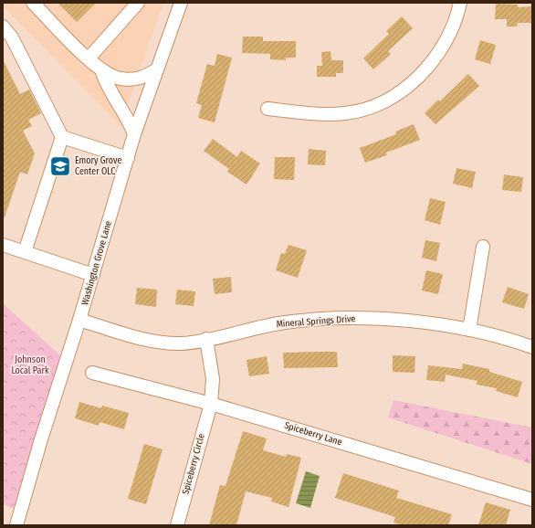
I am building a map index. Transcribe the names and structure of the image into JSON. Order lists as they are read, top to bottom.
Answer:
{
  "streets": {
    "street": [
      "Washington Grove Lane",
      "Mineral Springs Drive",
      "Spiceberry Lane",
      "Spiceberry Circle"
    ]
  },
  "crossings": [
    ["Washington Grove Lane", "Mineral Springs Drive"],
    ["Mineral Springs Drive", "Spiceberry Circle"],
    ["Spiceberry Lane", "Spiceberry Circle"]
  ],
  "parks": ["Johnson Local Park"],
  "places": {
    "school or university": ["Emory Grove Center OLC"]
  }
}
